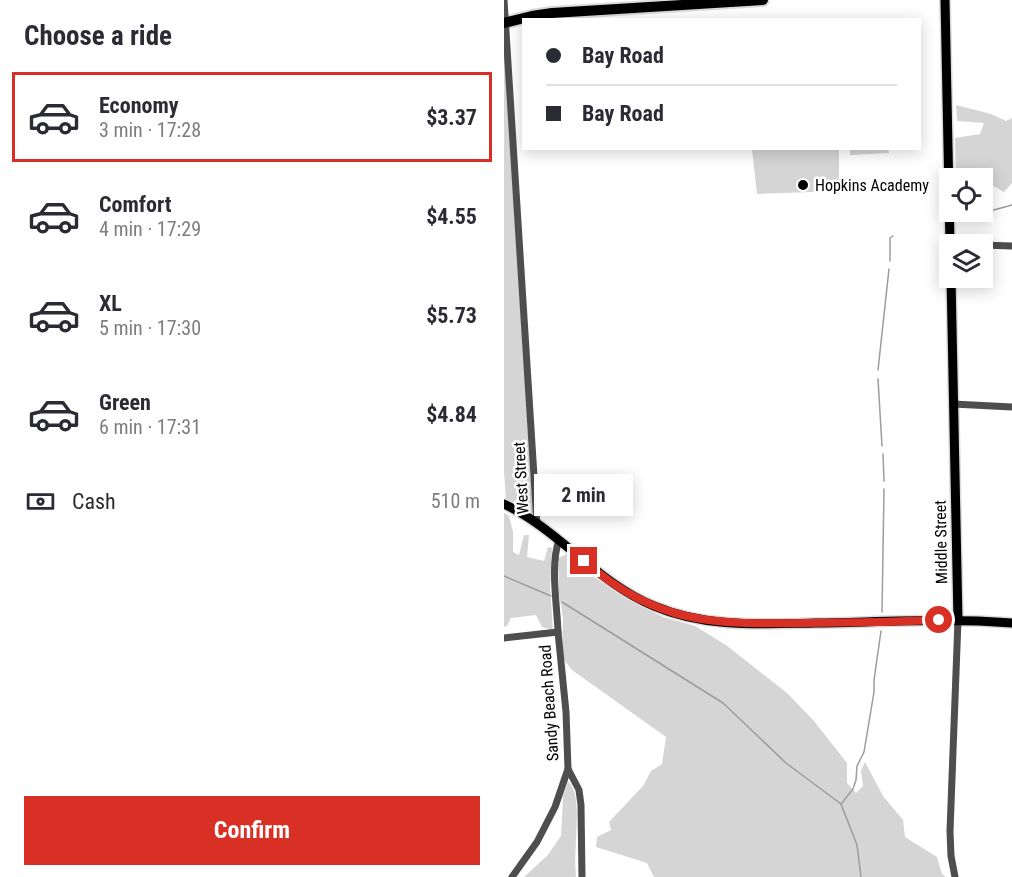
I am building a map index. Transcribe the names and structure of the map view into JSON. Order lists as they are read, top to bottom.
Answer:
{
  "streets": {
    "main road": ["Middle Street"],
    "street": ["West Street", "Sandy Beach Road"]
  },
  "places": ["Hopkins Academy"],
  "page": {
    "heading": "Choose a ride",
    "banner": ["Bay Road", "Bay Road"],
    "list": [
      {
        "name": "Economy",
        "note": "3 min · 17:28",
        "value": "$3.37"
      },
      {
        "name": "Comfort",
        "note": "4 min · 17:29",
        "value": "$4.55"
      },
      {
        "name": "XL",
        "note": "5 min · 17:30",
        "value": "$5.73"
      },
      {
        "name": "Green",
        "note": "6 min · 17:31",
        "value": "$4.84"
      }
    ],
    "pay": ["Cash", "510 m"],
    "bubble": "2 min",
    "buttons": "Confirm"
  }
}
